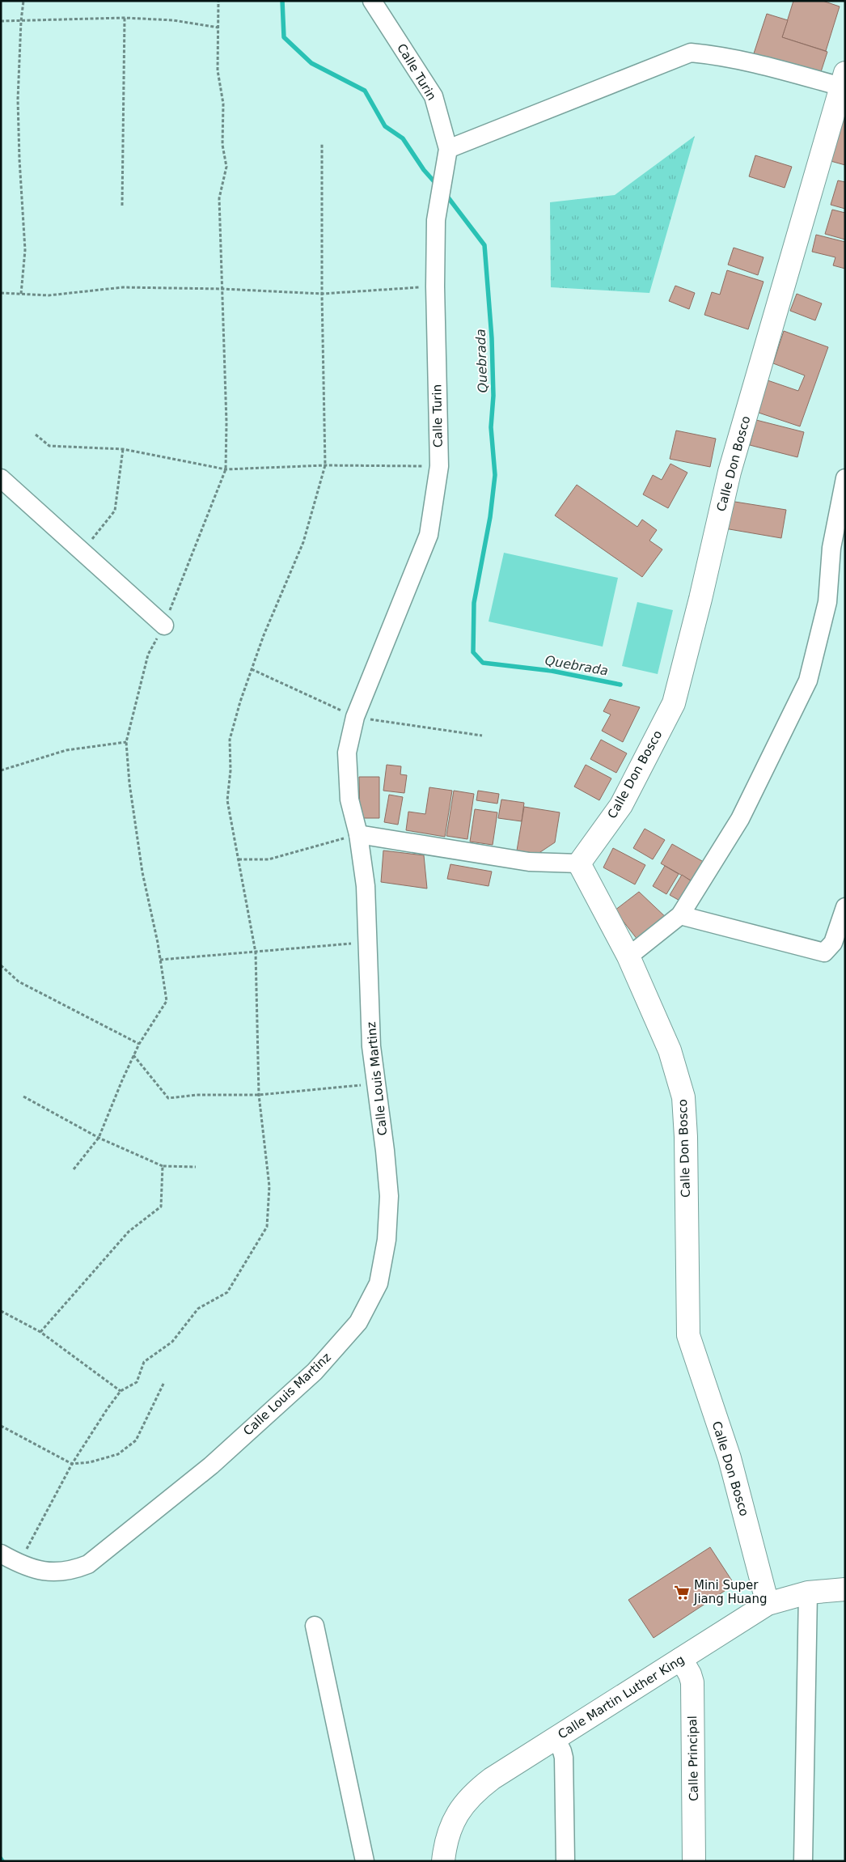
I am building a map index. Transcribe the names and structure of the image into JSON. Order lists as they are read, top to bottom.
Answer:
{
  "streets": {
    "street": [
      "Calle Turin",
      "Calle Don Bosco",
      "Calle Louis Martinz",
      "Calle Martin Luther King",
      "Calle Principal"
    ]
  },
  "crossings": [
    ["Calle Turin", "Calle Louis Martinz"],
    ["Calle Don Bosco", "Calle Martin Luther King"],
    ["Calle Martin Luther King", "Calle Principal"]
  ],
  "water": ["Quebrada"],
  "places": {
    "supermarket": ["Mini Super Jiang Huang"]
  }
}
